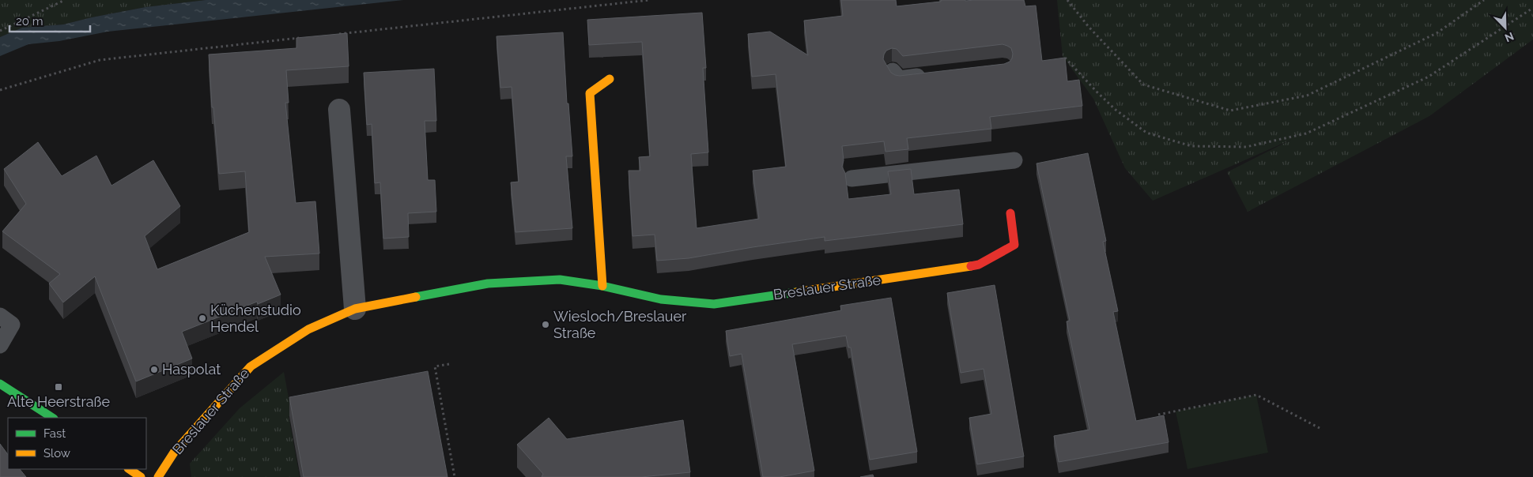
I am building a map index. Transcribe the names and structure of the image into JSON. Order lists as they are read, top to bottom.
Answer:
{
  "streets": {
    "street": ["Breslauer Straße"]
  },
  "places": {
    "other": ["Küchenstudio Hendel", "Wiesloch/Breslauer Straße", "Haspolat"],
    "transit": ["Alte Heerstraße"]
  },
  "legend": ["Fast", "Slow"],
  "scale_bar": "20 m",
  "north": "bottom right"
}
